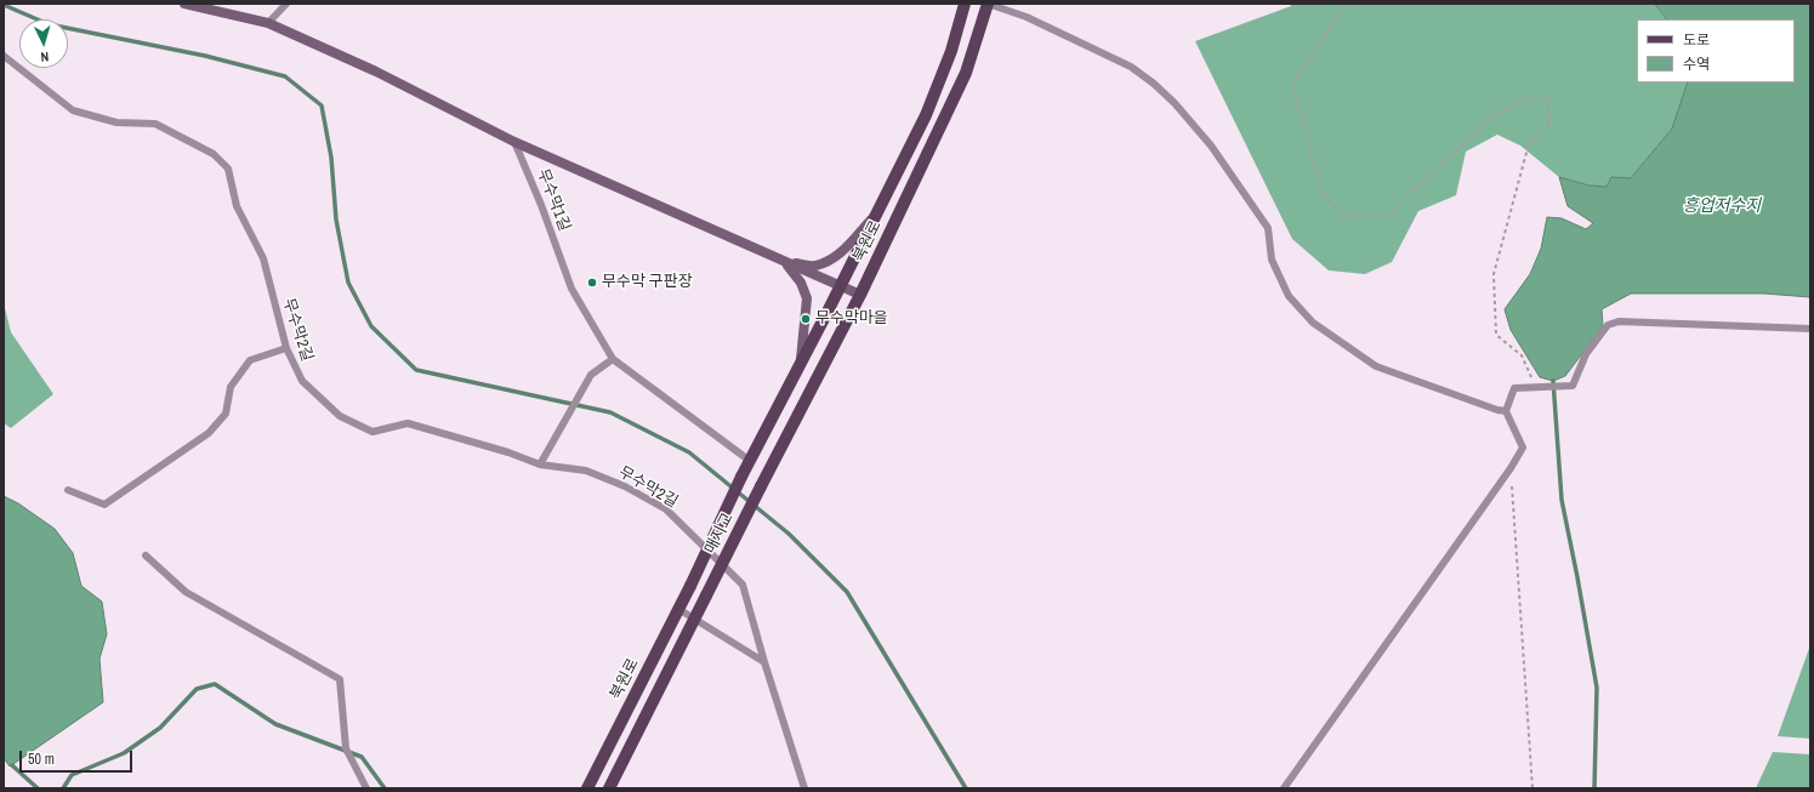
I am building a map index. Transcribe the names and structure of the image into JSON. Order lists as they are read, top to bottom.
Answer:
{
  "streets": {
    "main road": ["북원로", "매지교"],
    "lane": ["무수막1길", "무수막2길"]
  },
  "crossings": [
    ["무수막1길", "북원로"],
    ["북원로", "매지교"]
  ],
  "water": ["흥업저수지"],
  "places": ["무수막 구판장", "무수막마을"],
  "legend": ["도로", "수역"],
  "scale_bar": "50 m",
  "north": "bottom"
}
